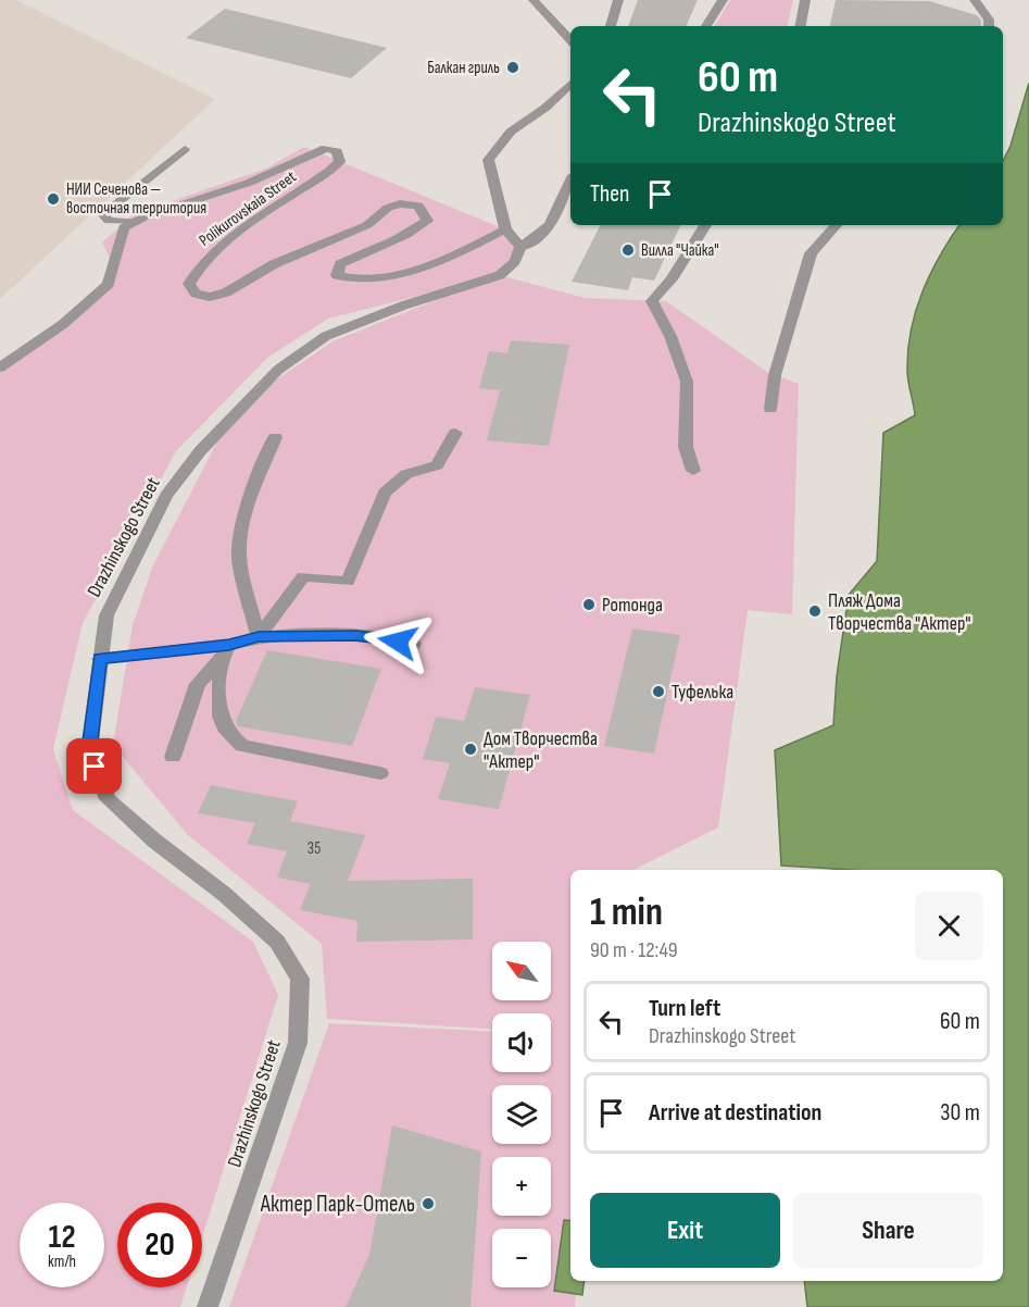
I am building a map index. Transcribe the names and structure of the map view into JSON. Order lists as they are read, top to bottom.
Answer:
{
  "streets": {
    "street": ["Polikurovskaia Street", "Drazhinskogo Street"]
  },
  "places": [
    "Балкан гриль",
    "НИИ Сеченова — восточная территория",
    "Вилла \"Чайка\"",
    "Ротонда",
    "Пляж Дома Творчества \"Актер\"",
    "Туфелька",
    "Дом Творчества \"Актер\"",
    "Актер Парк-Отель"
  ],
  "house_numbers": ["35"],
  "north": "top left",
  "page": {
    "turn": ["60 m", "Drazhinskogo Street"],
    "then": "Then",
    "heading": ["1 min", "90 m · 12:49"],
    "map_buttons": ["+", "−"],
    "list": [
      {
        "name": "Turn left",
        "note": "Drazhinskogo Street",
        "value": "60 m"
      },
      {
        "name": "Arrive at destination",
        "value": "30 m"
      }
    ],
    "buttons": ["Exit", "Share"],
    "speed": "12 km/h",
    "limit": "20"
  }
}
